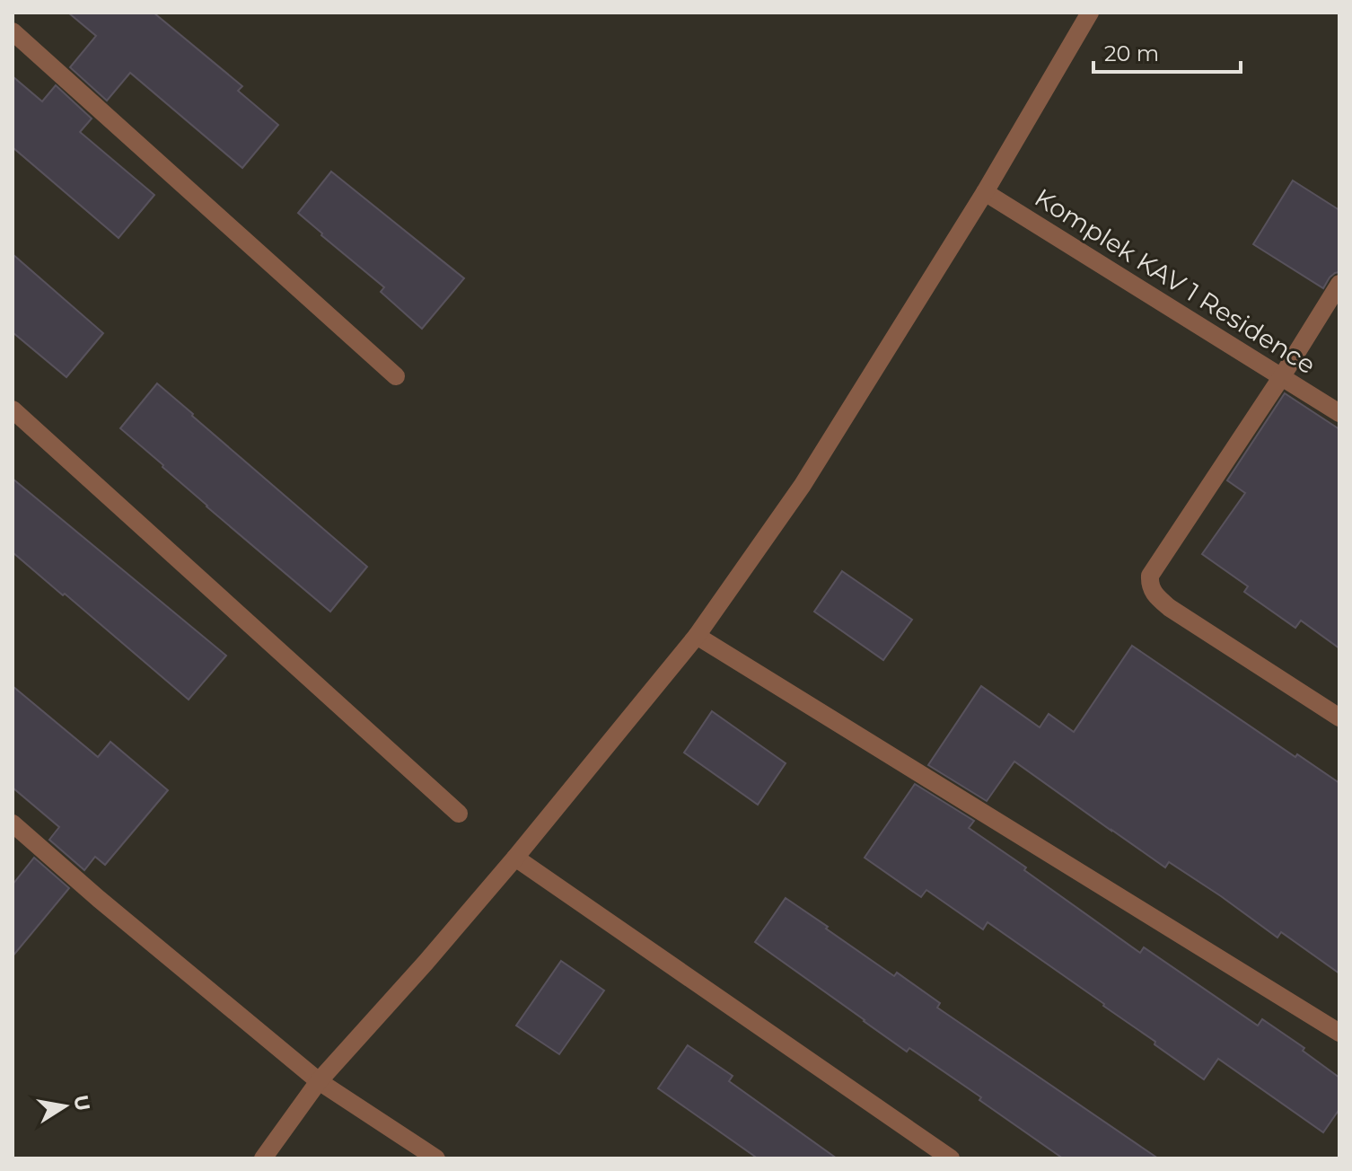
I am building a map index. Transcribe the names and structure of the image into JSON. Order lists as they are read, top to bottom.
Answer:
{
  "streets": {
    "street": ["Komplek KAV 1 Residence"]
  },
  "scale_bar": "20 m",
  "north": "right"
}
